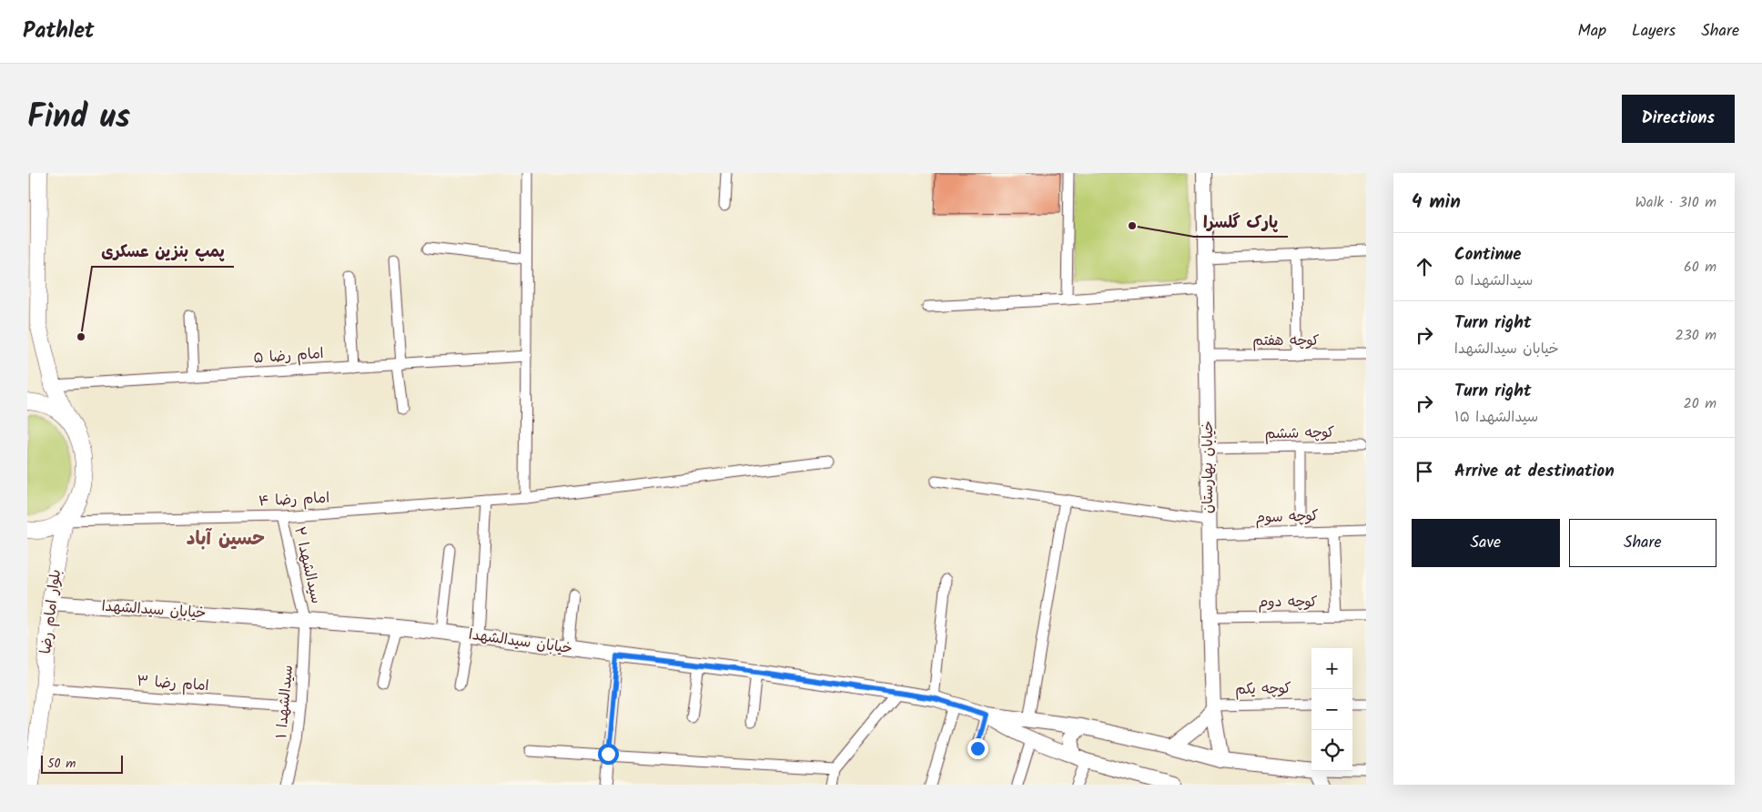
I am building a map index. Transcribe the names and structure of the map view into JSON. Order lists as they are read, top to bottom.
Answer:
{
  "streets": {
    "main road": ["بلوار امام رضا"],
    "street": [
      "کوچه هفتم",
      "امام رضا ۵",
      "کوچه ششم",
      "خیابان بهارستان",
      "امام رضا ۴",
      "کوچه سوم",
      "سیدالشهدا ۲",
      "کوچه دوم",
      "خیابان سیدالشهدا",
      "امام رضا ۳",
      "کوچه یکم",
      "سیدالشهدا ۱"
    ]
  },
  "crossings": [
    ["کوچه هفتم", "خیابان بهارستان"],
    ["کوچه ششم", "خیابان بهارستان"],
    ["خیابان بهارستان", "کوچه سوم"],
    ["خیابان بهارستان", "کوچه دوم"],
    ["خیابان بهارستان", "کوچه یکم"],
    ["امام رضا ۴", "سیدالشهدا ۲"],
    ["امام رضا ۴", "بلوار امام رضا"],
    ["سیدالشهدا ۲", "خیابان سیدالشهدا"],
    ["سیدالشهدا ۲", "سیدالشهدا ۱"],
    ["خیابان سیدالشهدا", "بلوار امام رضا"],
    ["خیابان سیدالشهدا", "سیدالشهدا ۱"],
    ["بلوار امام رضا", "امام رضا ۳"],
    ["امام رضا ۳", "سیدالشهدا ۱"]
  ],
  "districts": ["حسین آباد"],
  "places": ["پارک گلسرا", "پمپ بنزین عسکری"],
  "scale_bar": "50 m",
  "page": {
    "header": "Pathlet",
    "nav": ["Map", "Layers", "Share"],
    "title": "Find us",
    "buttons": [
      "Directions",
      ["Save", "Share"]
    ],
    "heading": ["4 min", "Walk · 310 m"],
    "list": [
      ["Continue", "سیدالشهدا ۵", "60 m"],
      ["Turn right", "خیابان سیدالشهدا", "230 m"],
      ["Turn right", "سیدالشهدا ۱۵", "20 m"],
      "Arrive at destination"
    ],
    "map_buttons": ["+", "−"],
    "scale": "50 m"
  }
}
